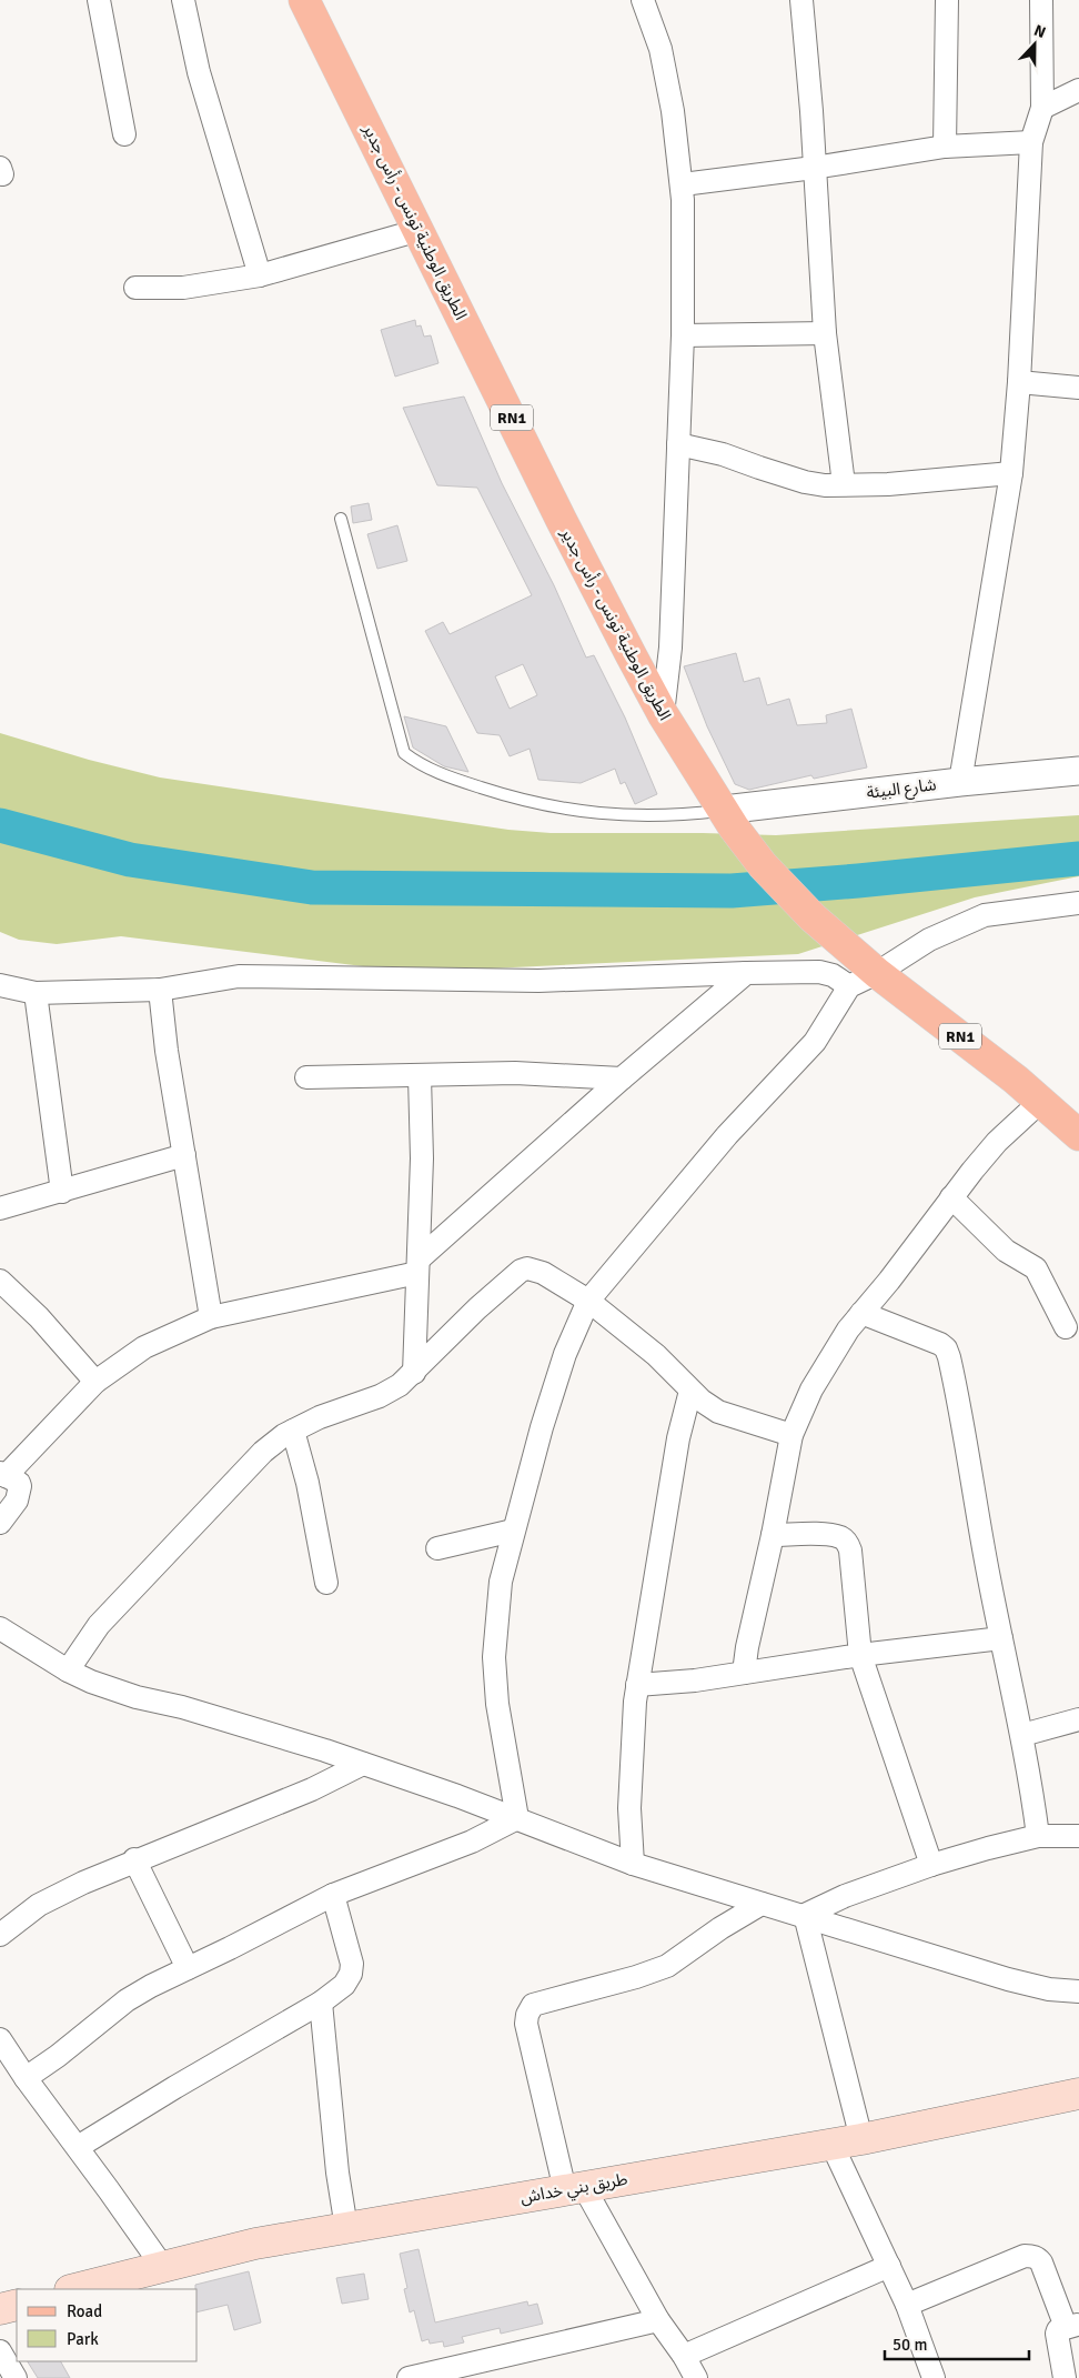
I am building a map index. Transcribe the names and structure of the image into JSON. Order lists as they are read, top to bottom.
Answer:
{
  "streets": {
    "main road": ["الطريق الوطنية تونس - رأس جدير", "RN1", "طريق بني خداش"],
    "street": ["شارع البيئة"]
  },
  "crossings": [
    ["الطريق الوطنية تونس - رأس جدير", "شارع البيئة"]
  ],
  "legend": ["Road", "Park"],
  "scale_bar": "50 m",
  "north": "top"
}
